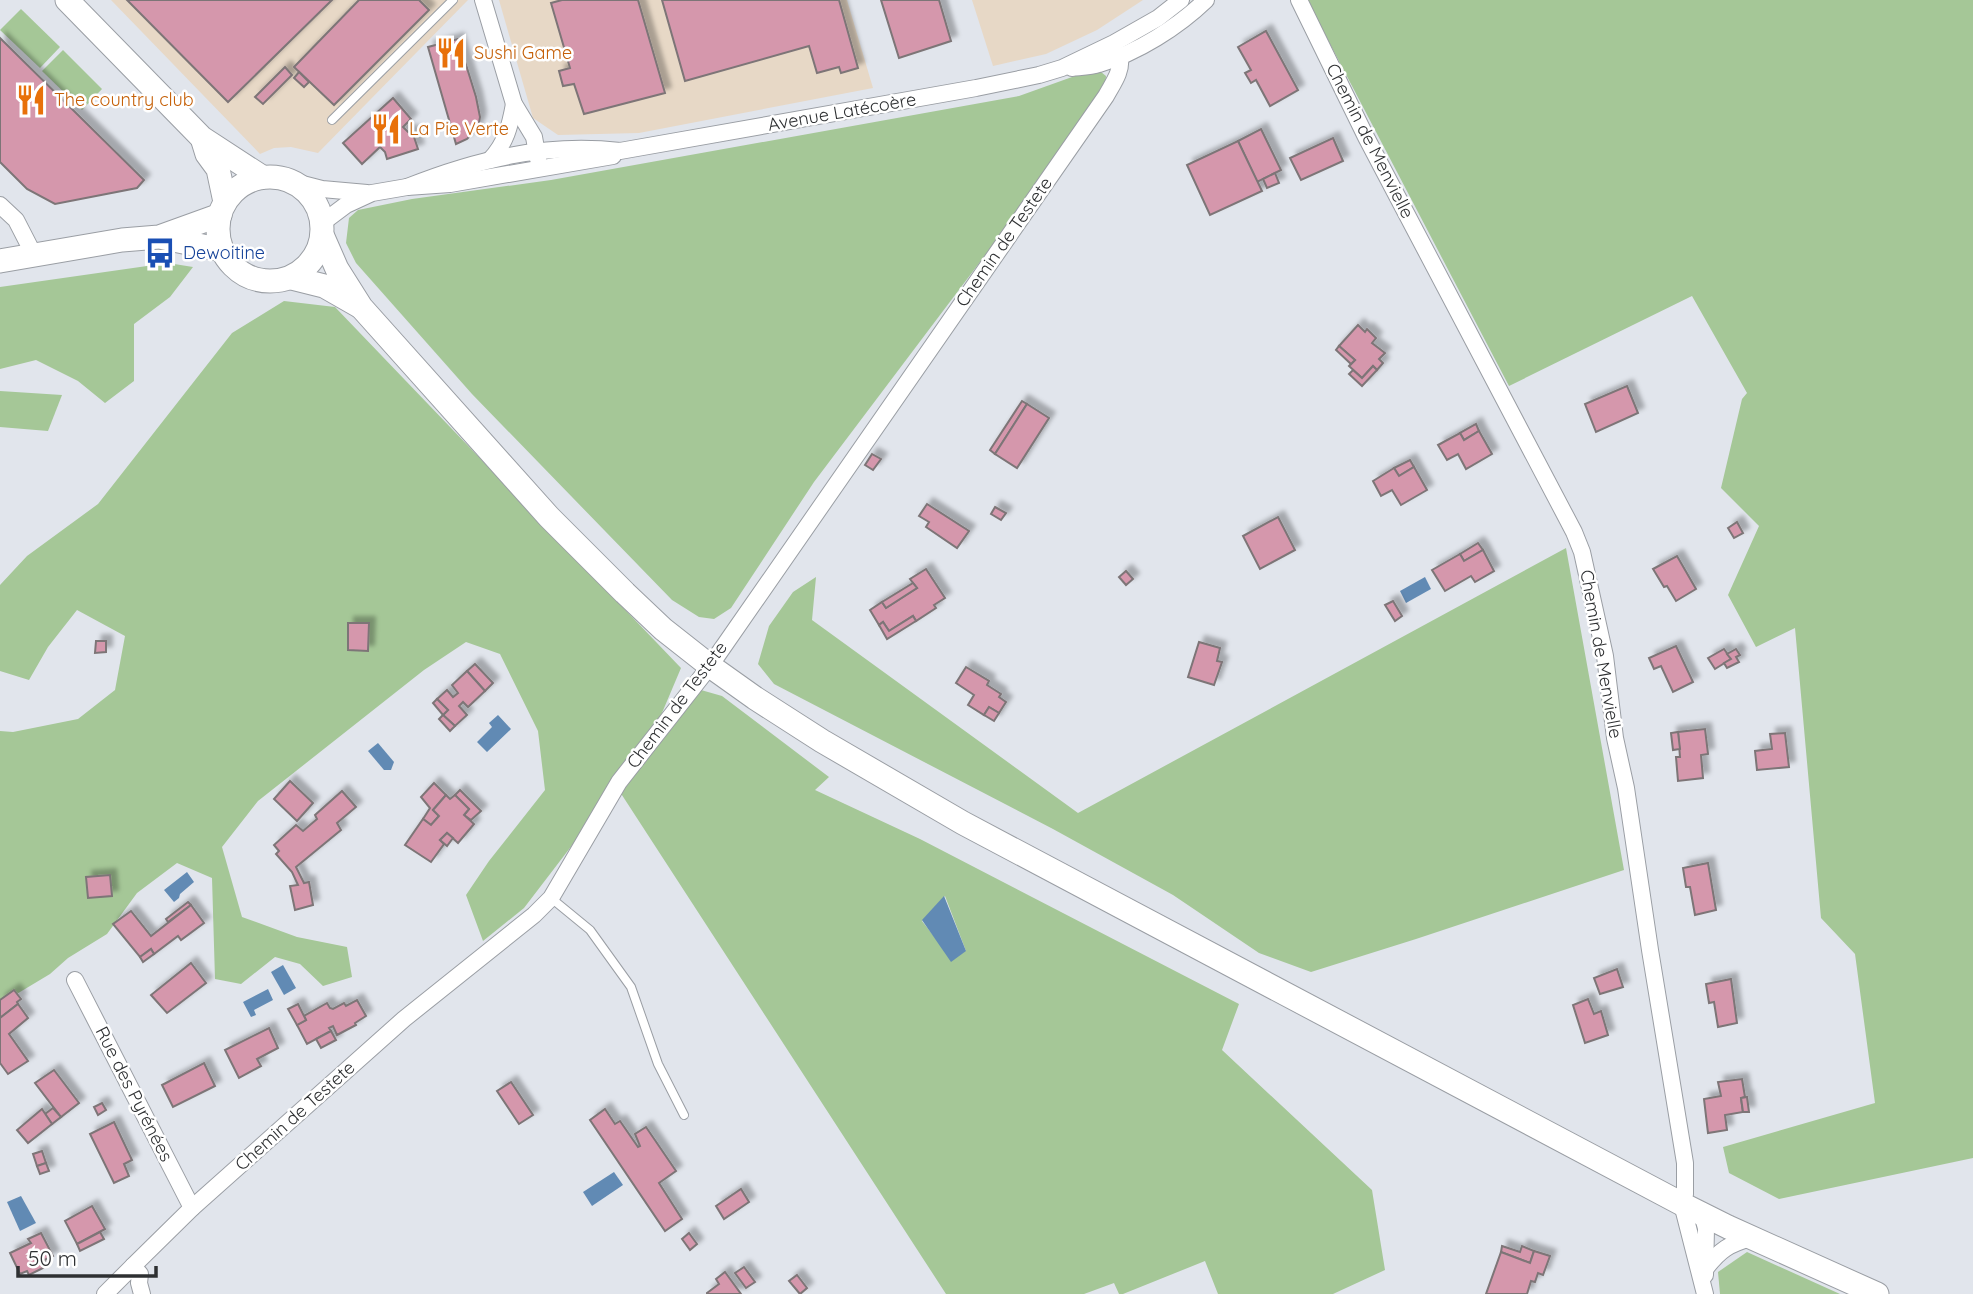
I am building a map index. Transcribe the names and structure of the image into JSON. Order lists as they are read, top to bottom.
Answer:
{
  "streets": {
    "street": [
      "Avenue Latécoère",
      "Chemin de Menvielle",
      "Chemin de Testete",
      "Rue des Pyrénées"
    ]
  },
  "crossings": [
    ["Avenue Latécoère", "Chemin de Testete"],
    ["Chemin de Testete", "Rue des Pyrénées"]
  ],
  "places": {
    "restaurant": ["Sushi Game", "The country club", "La Pie Verte"],
    "bus stop": ["Dewoitine"]
  },
  "scale_bar": "50 m"
}
